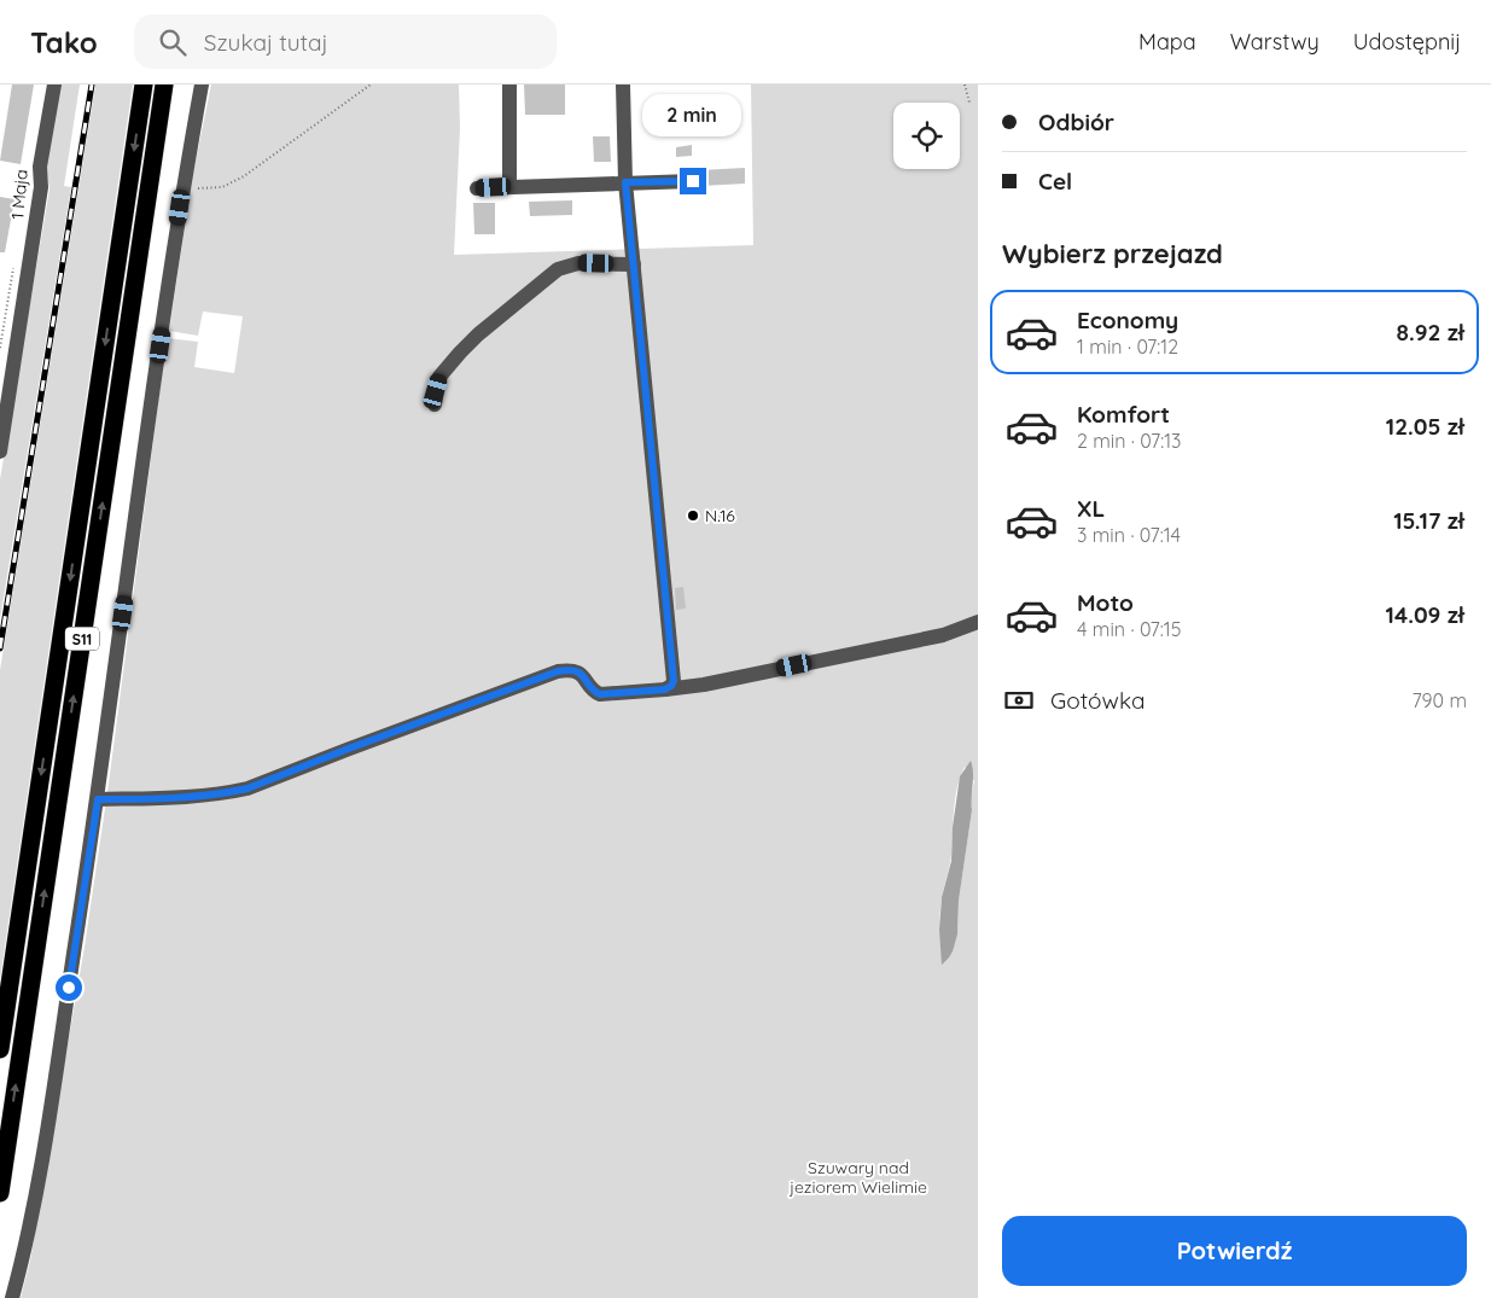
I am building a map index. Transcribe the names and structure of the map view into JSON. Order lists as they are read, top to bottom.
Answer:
{
  "streets": {
    "highway": ["S11"],
    "street": ["1 Maja"]
  },
  "parks": ["Szuwary nad jeziorem Wielimie"],
  "places": ["N.16"],
  "page": {
    "header": "Tako",
    "search": "Szukaj tutaj",
    "nav": ["Mapa", "Warstwy", "Udostępnij"],
    "banner": ["Odbiór", "Cel"],
    "bubble": "2 min",
    "heading": "Wybierz przejazd",
    "list": [
      {
        "name": "Economy",
        "note": "1 min · 07:12",
        "value": "8.92 zł"
      },
      {
        "name": "Komfort",
        "note": "2 min · 07:13",
        "value": "12.05 zł"
      },
      {
        "name": "XL",
        "note": "3 min · 07:14",
        "value": "15.17 zł"
      },
      {
        "name": "Moto",
        "note": "4 min · 07:15",
        "value": "14.09 zł"
      }
    ],
    "pay": ["Gotówka", "790 m"],
    "buttons": "Potwierdź"
  }
}
